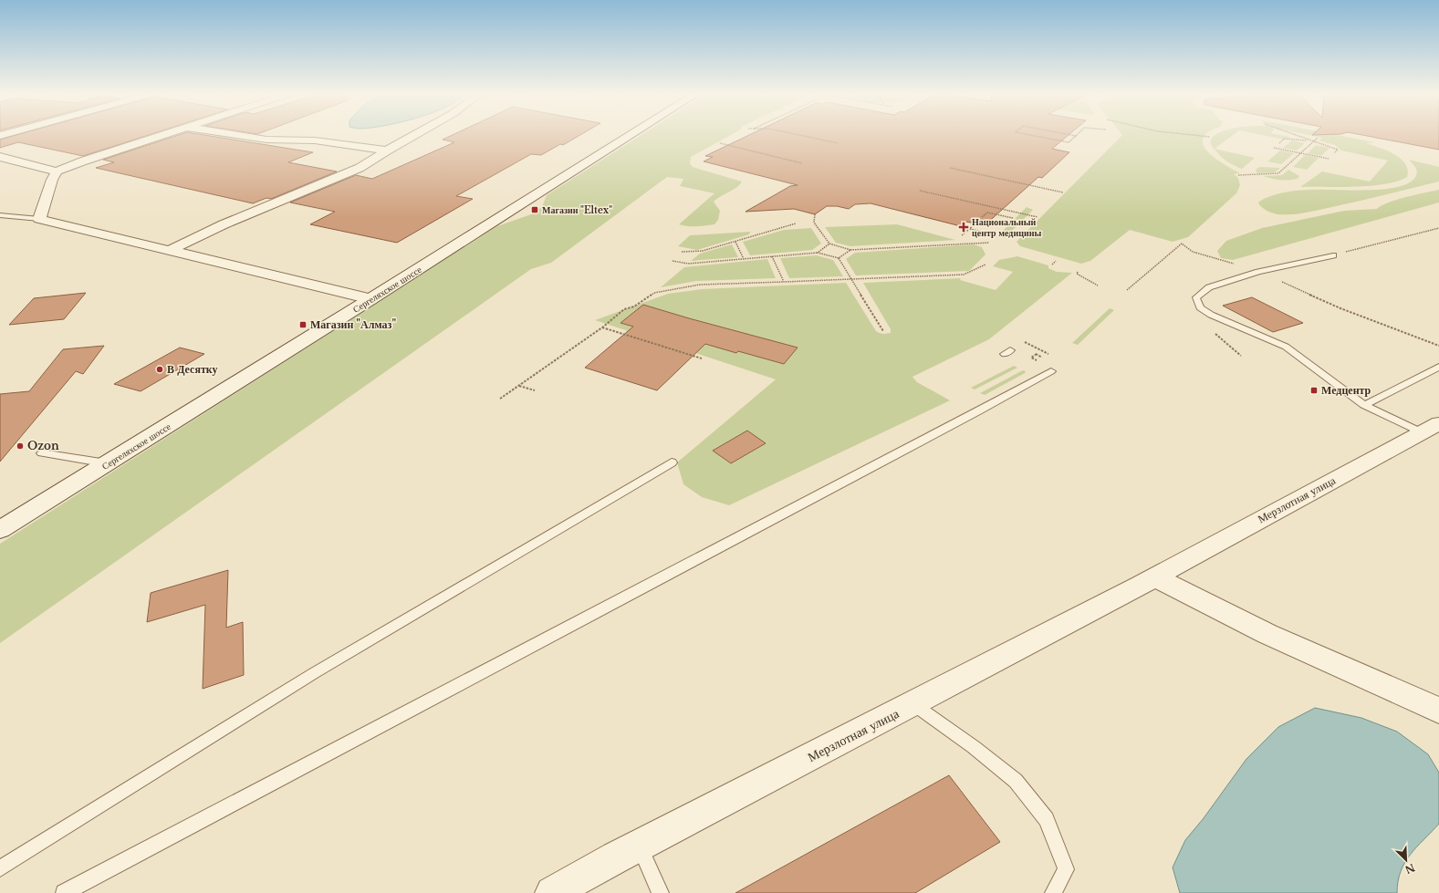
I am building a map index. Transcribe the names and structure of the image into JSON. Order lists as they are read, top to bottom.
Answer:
{
  "streets": {
    "street": ["Сергеляхское шоссе", "Мерзлотная улица"]
  },
  "places": {
    "transit": ["Магазин \"Eltex\"", "Магазин \"Алмаз\"", "Медцентр"],
    "health": ["Национальный центр медицины"],
    "other": ["В Десятку", "Ozon"]
  },
  "north": "bottom right"
}
